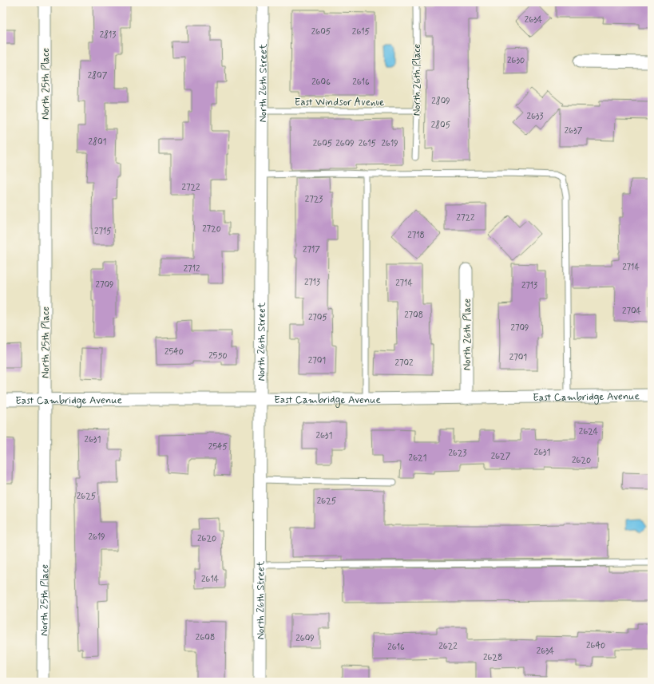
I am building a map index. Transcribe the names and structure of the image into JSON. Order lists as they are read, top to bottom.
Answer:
{
  "streets": {
    "street": [
      "North 26th Place",
      "North 25th Place",
      "North 26th Street",
      "East Cambridge Avenue"
    ],
    "lane": ["East Windsor Avenue"]
  },
  "crossings": [
    ["North 26th Place", "East Windsor Avenue"],
    ["North 26th Place", "East Cambridge Avenue"],
    ["North 25th Place", "East Cambridge Avenue"],
    ["North 26th Street", "East Windsor Avenue"],
    ["North 26th Street", "East Cambridge Avenue"]
  ],
  "house_numbers": [
    "2634",
    "2605",
    "2615",
    "2813",
    "2630",
    "2807",
    "2606",
    "2616",
    "2809",
    "2633",
    "2805",
    "2637",
    "2801",
    "2605",
    "2609",
    "2615",
    "2619",
    "2722",
    "2723",
    "2722",
    "2720",
    "2715",
    "2718",
    "2717",
    "2714",
    "2712",
    "2713",
    "2714",
    "2709",
    "2713",
    "2704",
    "2708",
    "2705",
    "2709",
    "2540",
    "2550",
    "2701",
    "2701",
    "2702",
    "2624",
    "2631",
    "2631",
    "2545",
    "2631",
    "2623",
    "2627",
    "2621",
    "2620",
    "2625",
    "2625",
    "2619",
    "2620",
    "2614",
    "2608",
    "2609",
    "2640",
    "2622",
    "2616",
    "2634",
    "2628"
  ]
}
